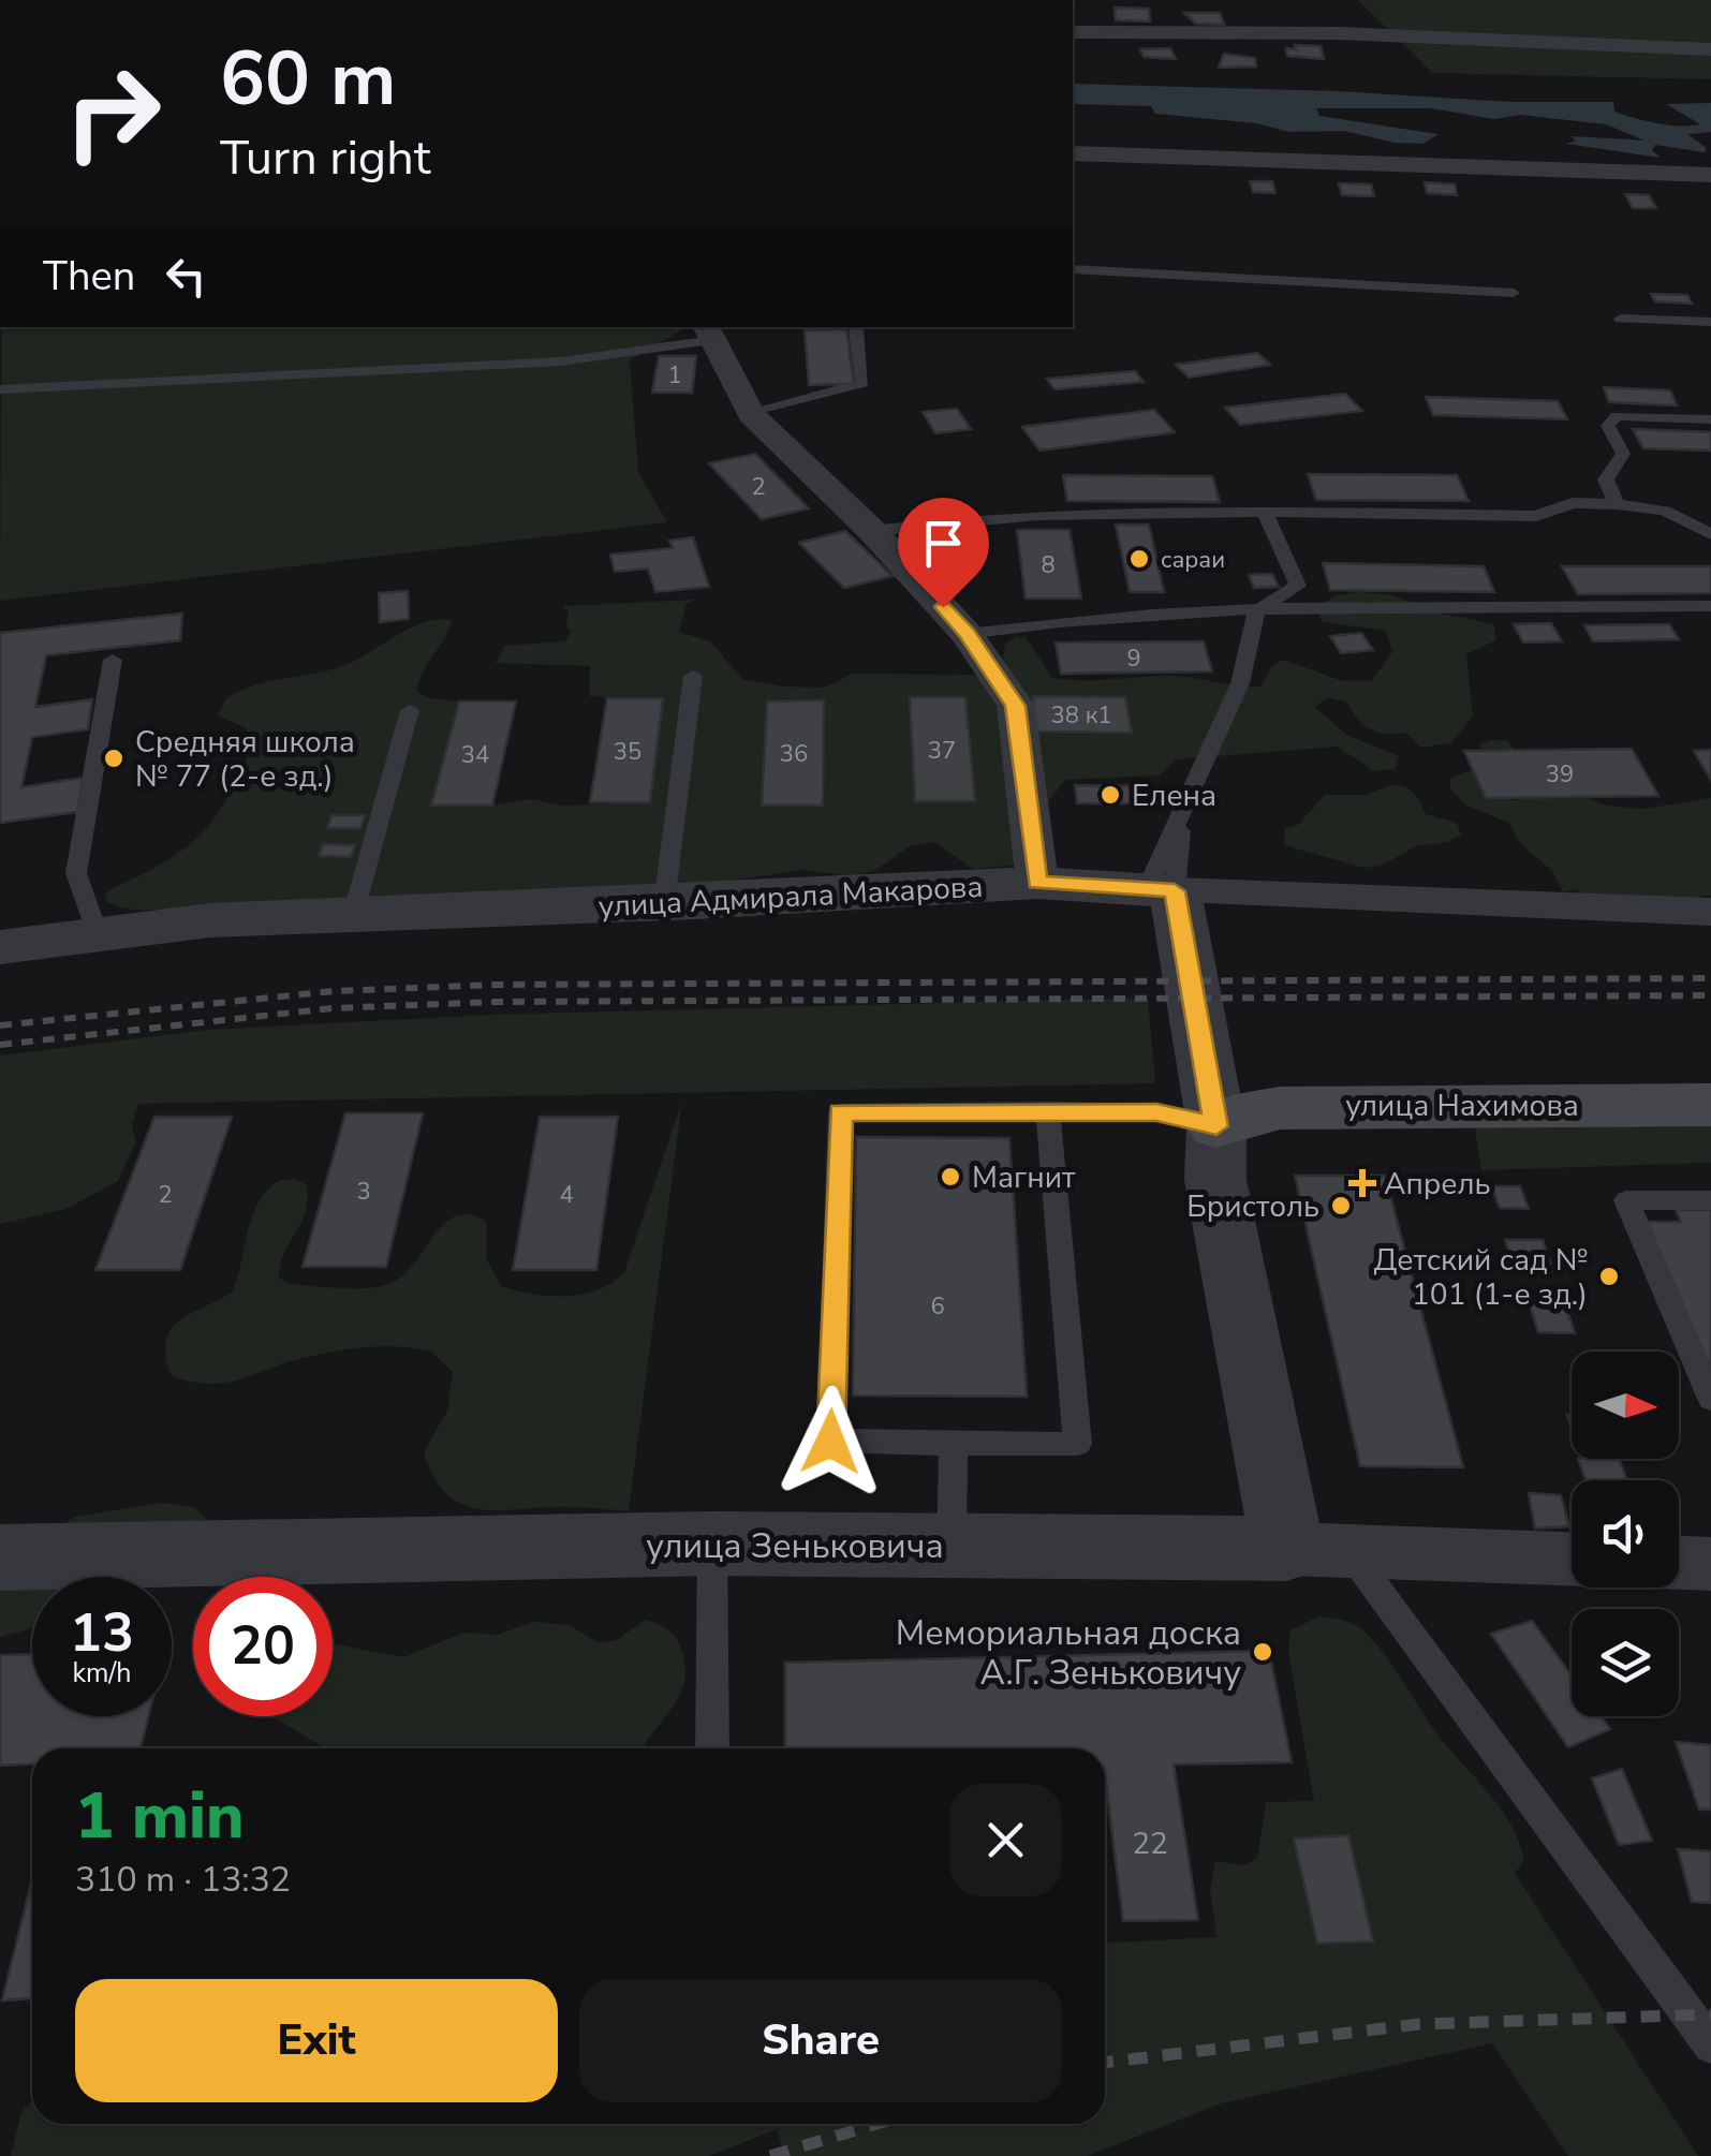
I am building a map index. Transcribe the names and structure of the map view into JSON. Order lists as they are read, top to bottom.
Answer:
{
  "streets": {
    "main road": ["улица Нахимова"],
    "street": ["улица Адмирала Макарова", "улица Зеньковича"]
  },
  "places": {
    "other": [
      "сараи",
      "Средняя школа № 77 (2-е зд.)",
      "Елена",
      "Магнит",
      "Бристоль",
      "Детский сад № 101 (1-е зд.)",
      "Мемориальная доска А.Г. Зеньковичу"
    ],
    "health": ["Апрель"]
  },
  "house_numbers": [
    "1",
    "2",
    "8",
    "9",
    "38 к1",
    "37",
    "35",
    "36",
    "34",
    "39",
    "3",
    "2",
    "4",
    "6",
    "22"
  ],
  "north": "right",
  "page": {
    "turn": ["60 m", "Turn right"],
    "then": "Then",
    "speed": "13 km/h",
    "limit": "20",
    "heading": ["1 min", "310 m · 13:32"],
    "buttons": ["Exit", "Share"]
  }
}
